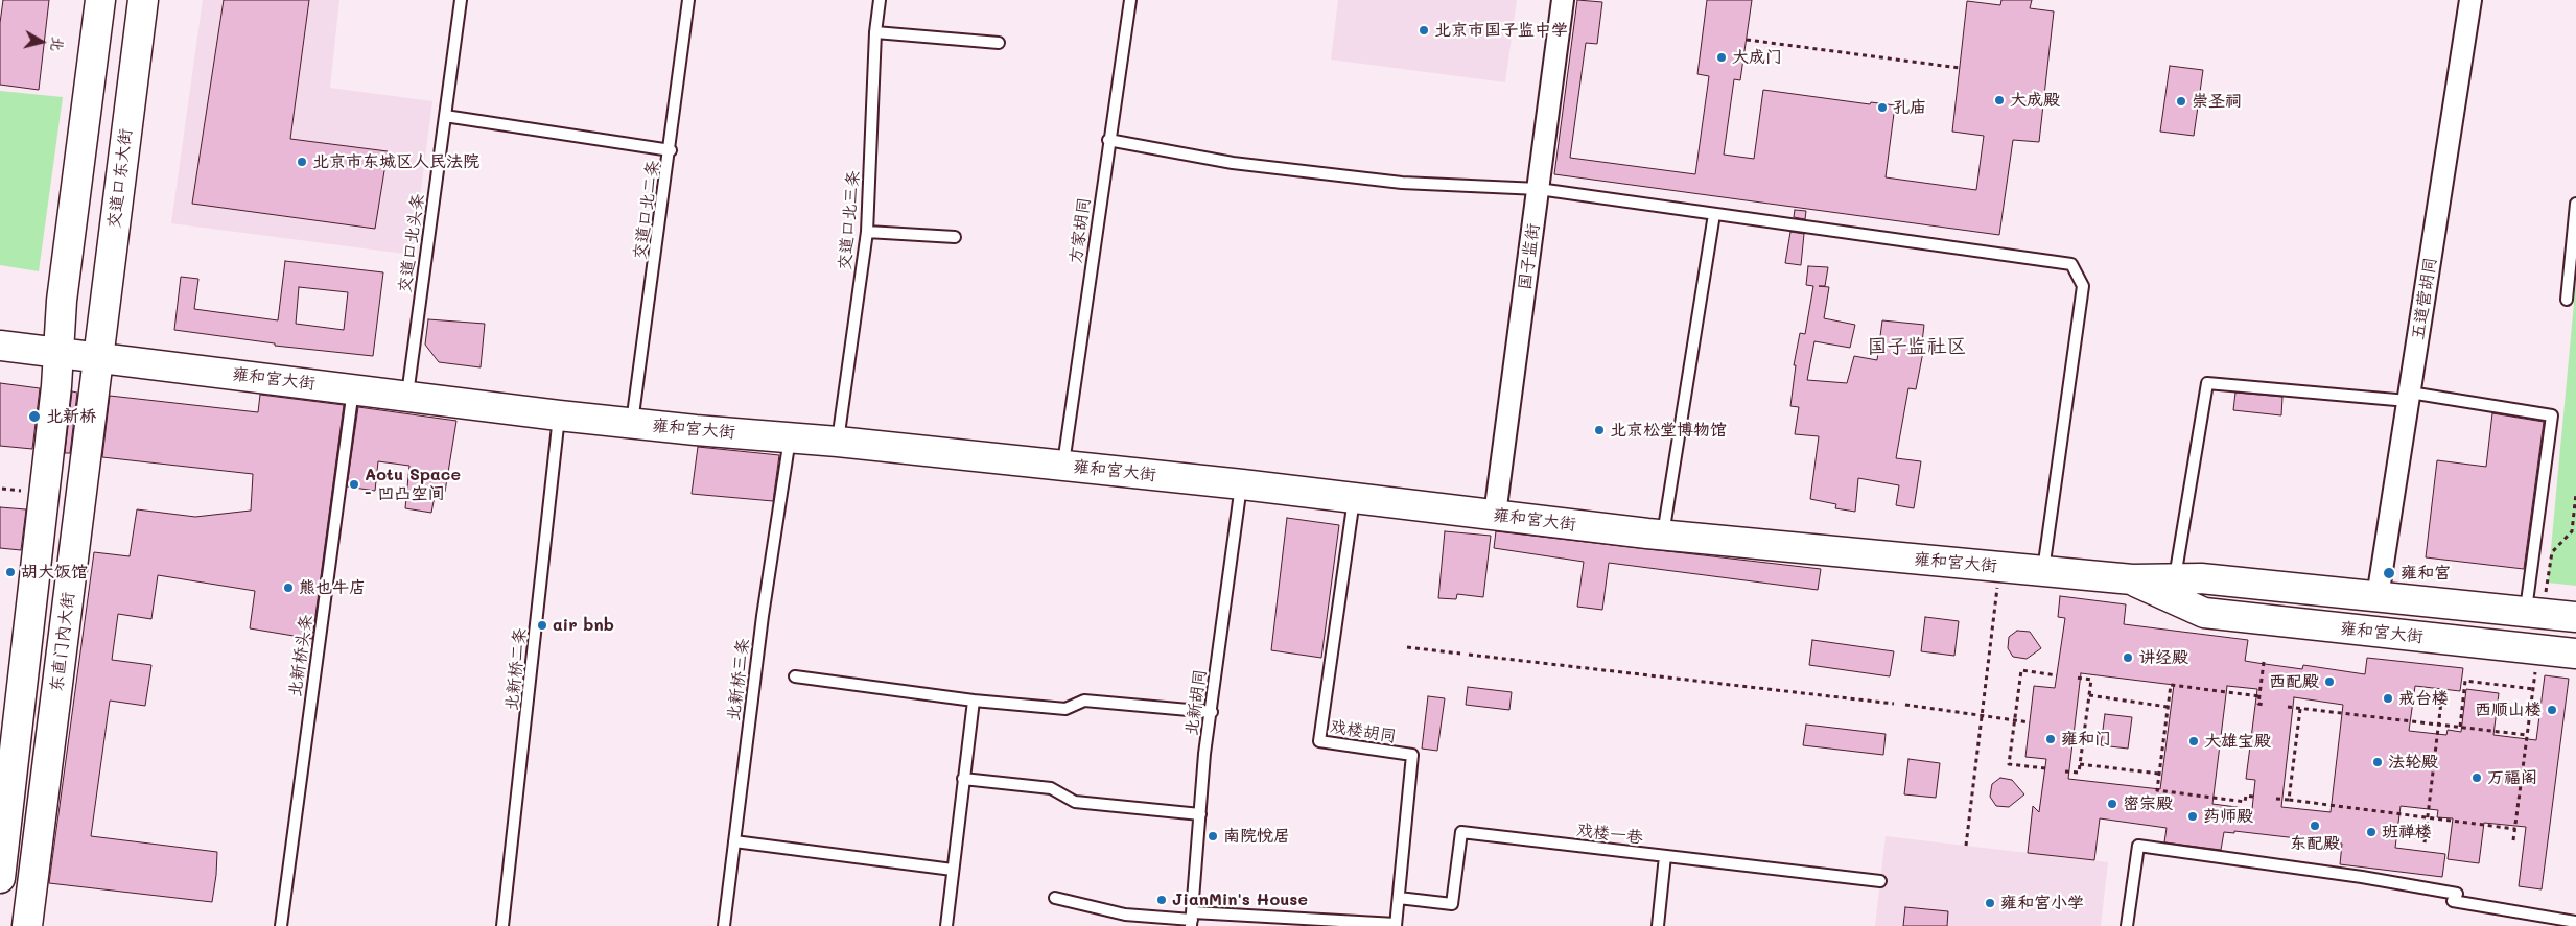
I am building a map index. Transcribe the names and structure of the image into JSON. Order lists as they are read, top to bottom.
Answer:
{
  "streets": {
    "main road": ["交道口东大街", "雍和宫大街", "东直门内大街"],
    "street": ["国子监街", "五道营胡同"],
    "lane": [
      "交道口北二条",
      "交道口北三条",
      "方家胡同",
      "交道口北头条",
      "北新桥头条",
      "北新桥二条",
      "北新桥三条",
      "北新胡同",
      "戏楼胡同",
      "戏楼一巷"
    ]
  },
  "crossings": [
    ["交道口东大街", "雍和宫大街"],
    ["交道口东大街", "东直门内大街"],
    ["交道口北二条", "雍和宫大街"],
    ["交道口北三条", "雍和宫大街"],
    ["方家胡同", "雍和宫大街"],
    ["交道口北头条", "雍和宫大街"],
    ["国子监街", "雍和宫大街"],
    ["五道营胡同", "雍和宫大街"],
    ["雍和宫大街", "东直门内大街"],
    ["雍和宫大街", "北新桥头条"],
    ["雍和宫大街", "北新桥二条"],
    ["雍和宫大街", "北新桥三条"],
    ["雍和宫大街", "北新胡同"],
    ["雍和宫大街", "戏楼胡同"],
    ["戏楼胡同", "戏楼一巷"]
  ],
  "districts": ["国子监社区"],
  "places": [
    "北京市国子监中学",
    "大成门",
    "大成殿",
    "崇圣祠",
    "孔庙",
    "北京市东城区人民法院",
    "北新桥",
    "北京松堂博物馆",
    "Aotu Space - 凹凸空间",
    "胡大饭馆",
    "雍和宫",
    "熊也牛店",
    "air bnb",
    "讲经殿",
    "西配殿",
    "戒台楼",
    "西顺山楼",
    "雍和门",
    "大雄宝殿",
    "法轮殿",
    "万福阁",
    "密宗殿",
    "药师殿",
    "东配殿",
    "班禅楼",
    "南院悦居",
    "JianMin's House",
    "雍和宫小学"
  ],
  "north": "right"
}
